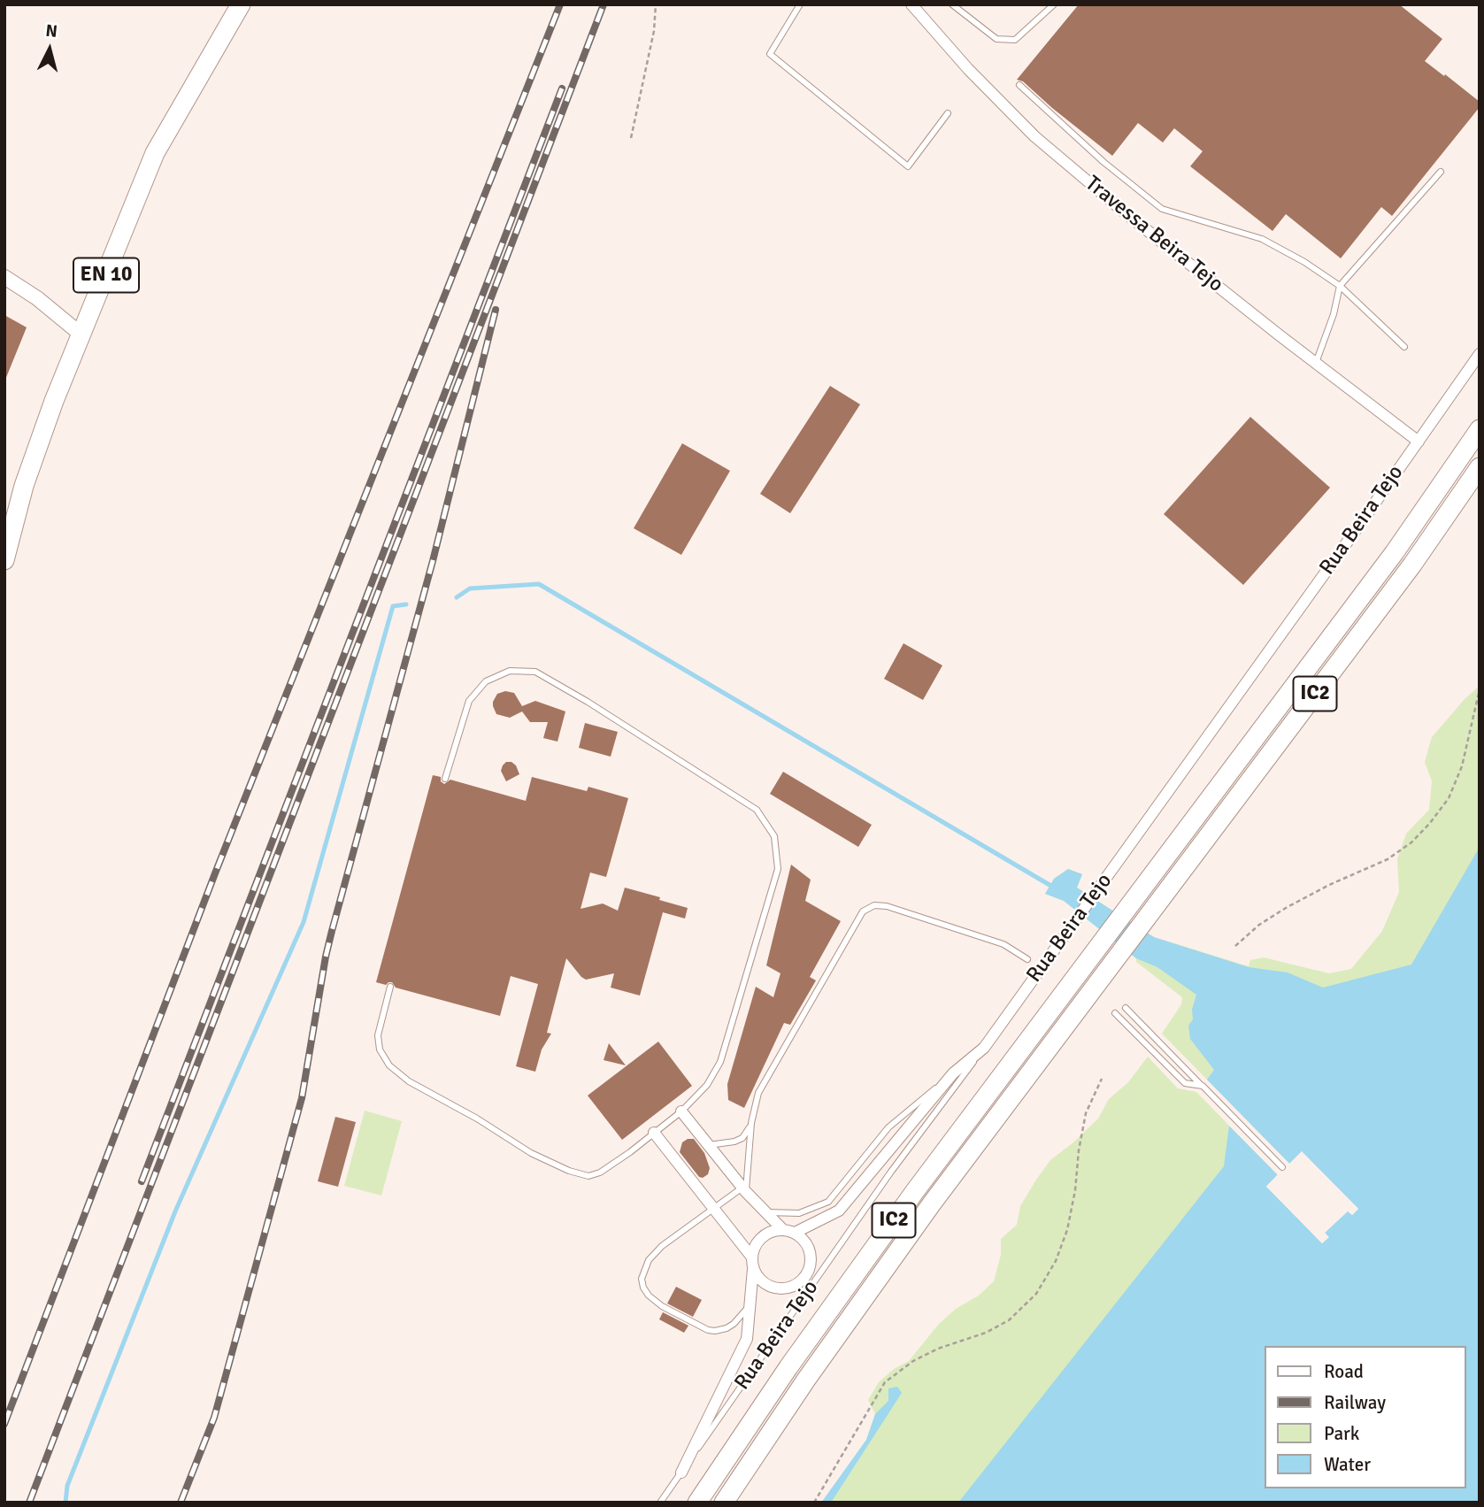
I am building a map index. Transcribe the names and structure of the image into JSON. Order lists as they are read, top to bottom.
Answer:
{
  "streets": {
    "main road": ["EN 10", "IC2"],
    "street": ["Travessa Beira Tejo", "Rua Beira Tejo"]
  },
  "crossings": [
    ["Travessa Beira Tejo", "Rua Beira Tejo"]
  ],
  "legend": [
    "Road",
    "Railway",
    "Park",
    "Water"
  ],
  "north": "top"
}
